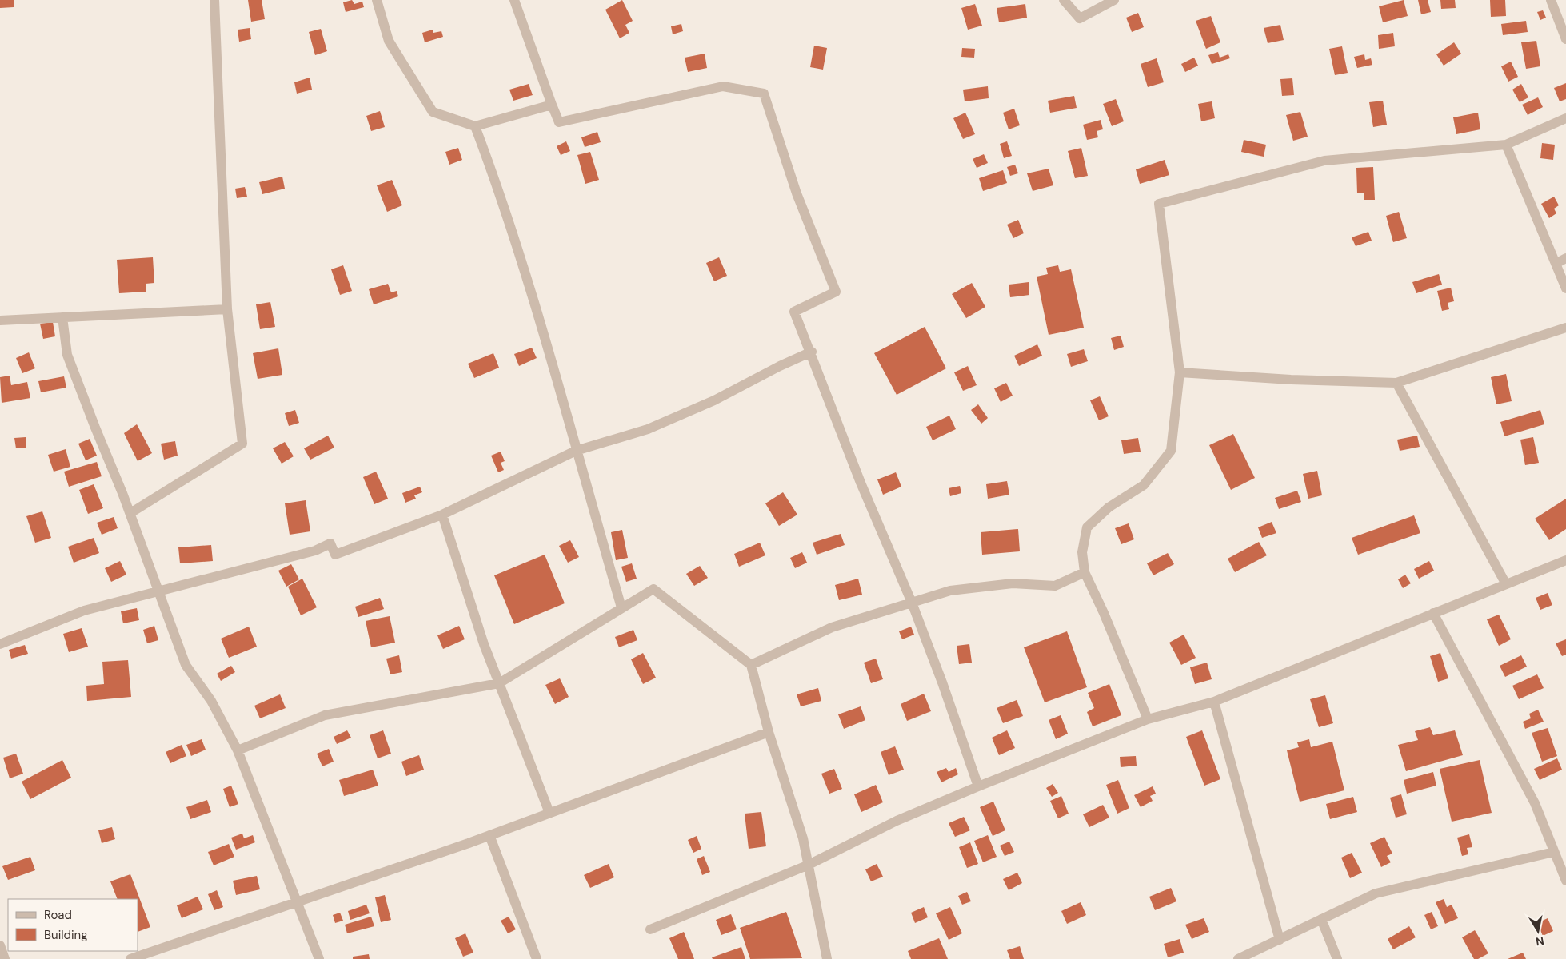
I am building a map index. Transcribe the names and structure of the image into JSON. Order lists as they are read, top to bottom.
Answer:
{
  "legend": ["Road", "Building"],
  "north": "bottom"
}
